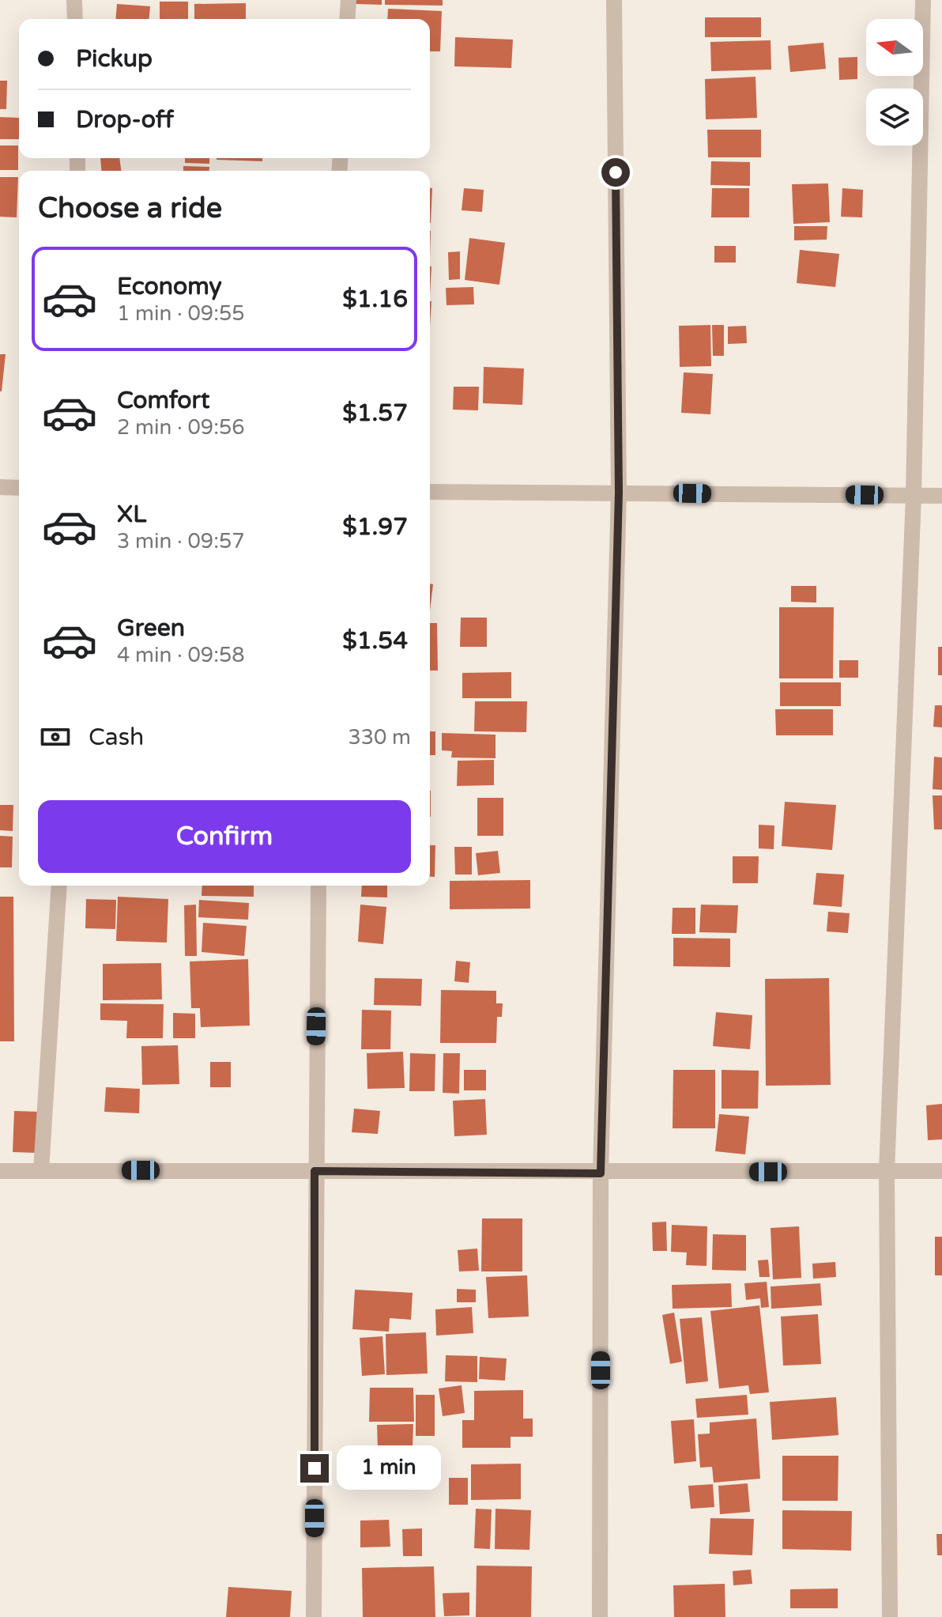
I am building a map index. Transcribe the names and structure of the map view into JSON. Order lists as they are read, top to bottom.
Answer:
{
  "north": "left",
  "page": {
    "banner": ["Pickup", "Drop-off"],
    "heading": "Choose a ride",
    "list": [
      {
        "name": "Economy",
        "note": "1 min · 09:55",
        "value": "$1.16"
      },
      {
        "name": "Comfort",
        "note": "2 min · 09:56",
        "value": "$1.57"
      },
      {
        "name": "XL",
        "note": "3 min · 09:57",
        "value": "$1.97"
      },
      {
        "name": "Green",
        "note": "4 min · 09:58",
        "value": "$1.54"
      }
    ],
    "pay": ["Cash", "330 m"],
    "buttons": "Confirm",
    "bubble": "1 min"
  }
}
